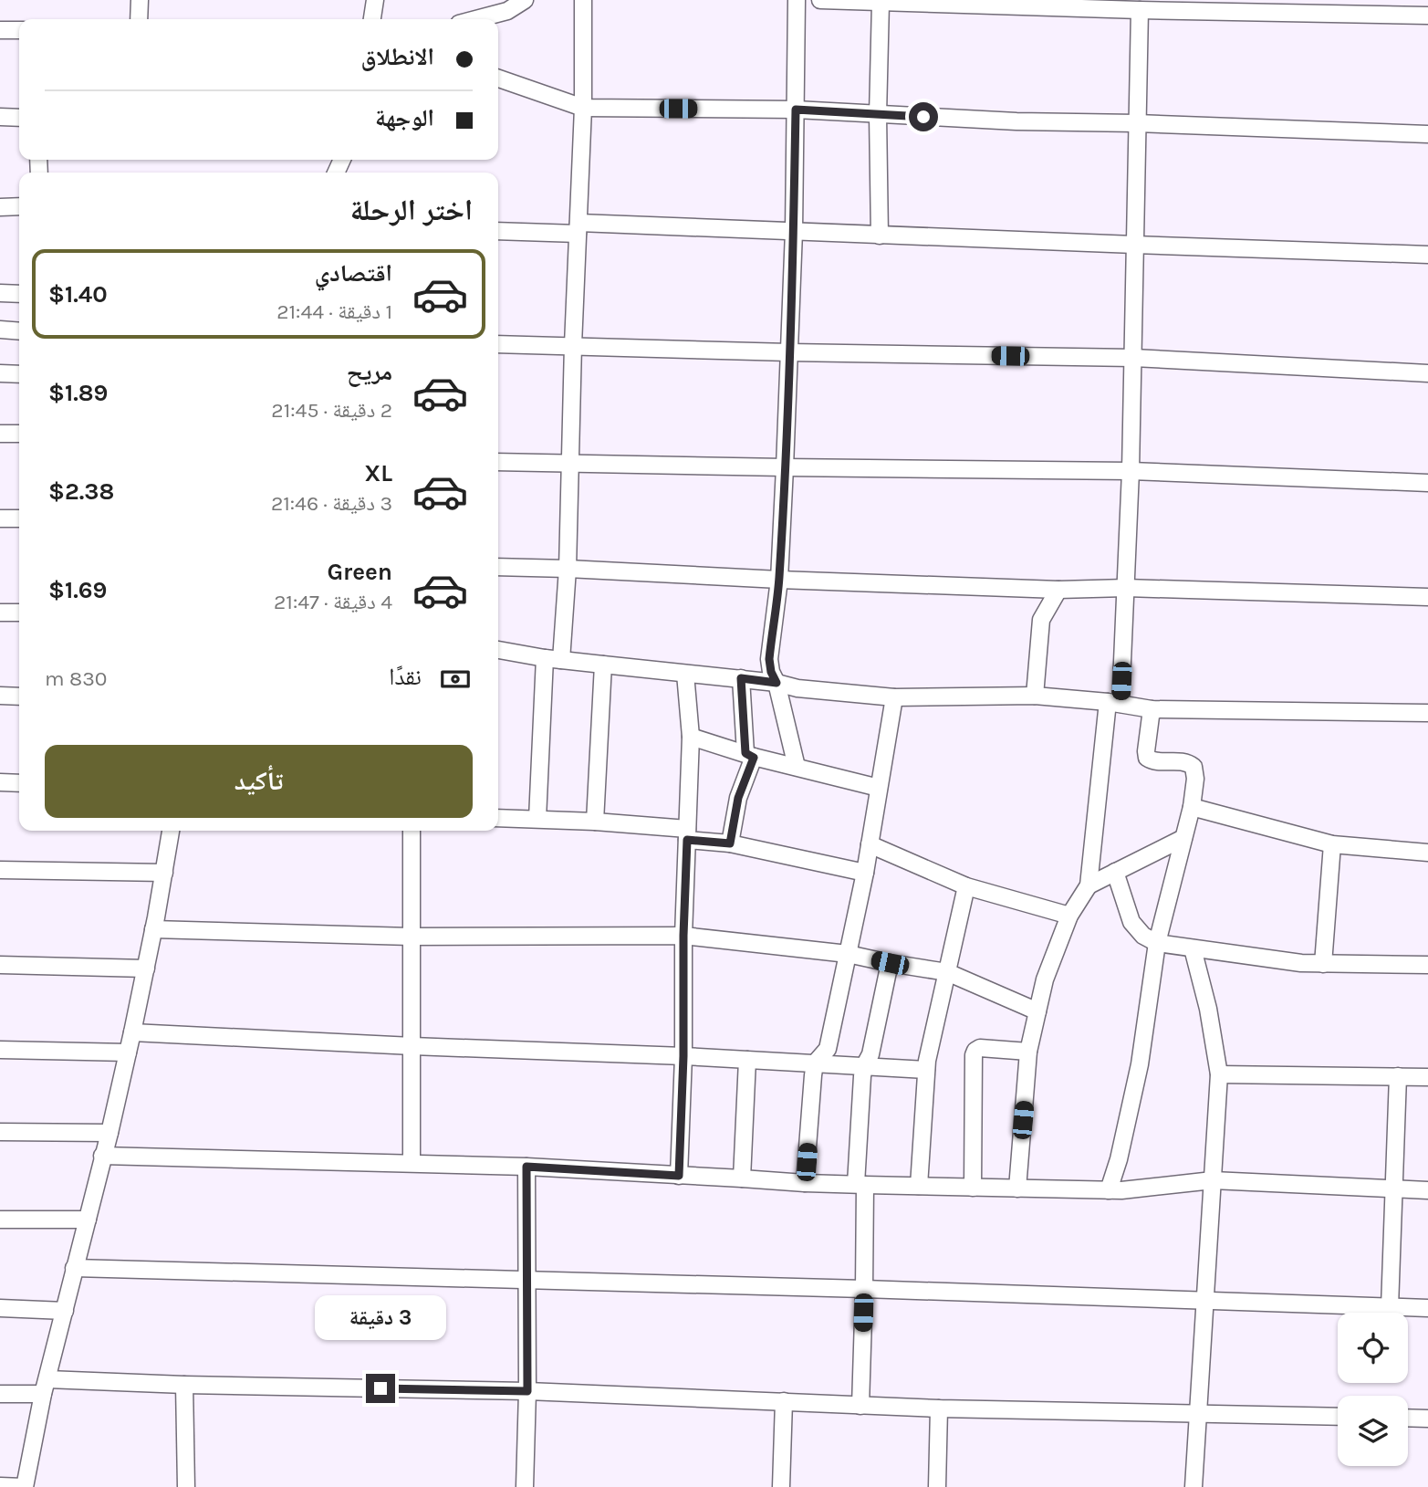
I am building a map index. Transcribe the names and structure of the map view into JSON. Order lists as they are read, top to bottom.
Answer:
{
  "page": {
    "banner": ["الانطلاق", "الوجهة"],
    "heading": "اختر الرحلة",
    "list": [
      {
        "name": "اقتصادي",
        "note": "1 دقيقة · 21:44",
        "value": "$1.40"
      },
      {
        "name": "مريح",
        "note": "2 دقيقة · 21:45",
        "value": "$1.89"
      },
      {
        "name": "XL",
        "note": "3 دقيقة · 21:46",
        "value": "$2.38"
      },
      {
        "name": "Green",
        "note": "4 دقيقة · 21:47",
        "value": "$1.69"
      }
    ],
    "pay": ["نقدًا", "830 m"],
    "buttons": "تأكيد",
    "bubble": "3 دقيقة"
  }
}
